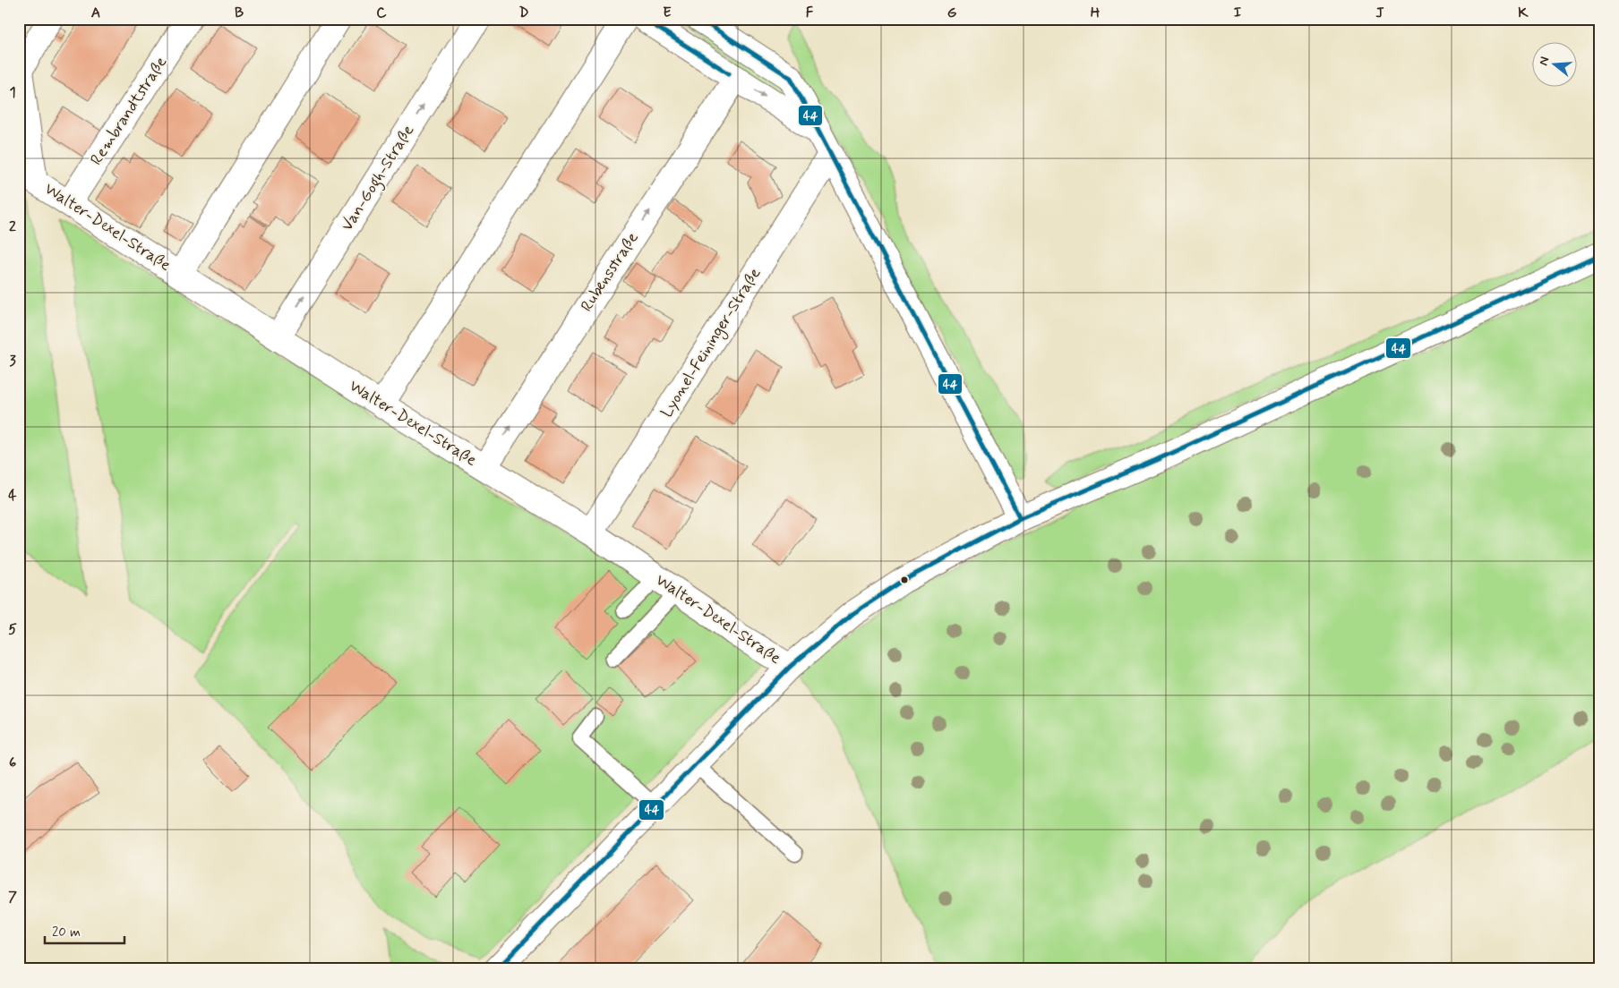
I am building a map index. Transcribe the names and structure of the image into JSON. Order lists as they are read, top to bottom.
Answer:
{
  "streets": {
    "street": [
      "Rembrandtstraße",
      "Van-Gogh-Straße",
      "Walter-Dexel-Straße",
      "Rubensstraße",
      "Lyonel-Feininger-Straße"
    ]
  },
  "crossings": [
    ["Rembrandtstraße", "Walter-Dexel-Straße"],
    ["Van-Gogh-Straße", "Walter-Dexel-Straße"],
    ["Walter-Dexel-Straße", "Rubensstraße"],
    ["Walter-Dexel-Straße", "Lyonel-Feininger-Straße"]
  ],
  "lines": ["transit line 44"],
  "scale_bar": "20 m",
  "north": "left",
  "grid": {
    "columns": [
      "A",
      "B",
      "C",
      "D",
      "E",
      "F",
      "G",
      "H",
      "I",
      "J",
      "K"
    ],
    "rows": [
      "1",
      "2",
      "3",
      "4",
      "5",
      "6",
      "7"
    ]
  }
}
